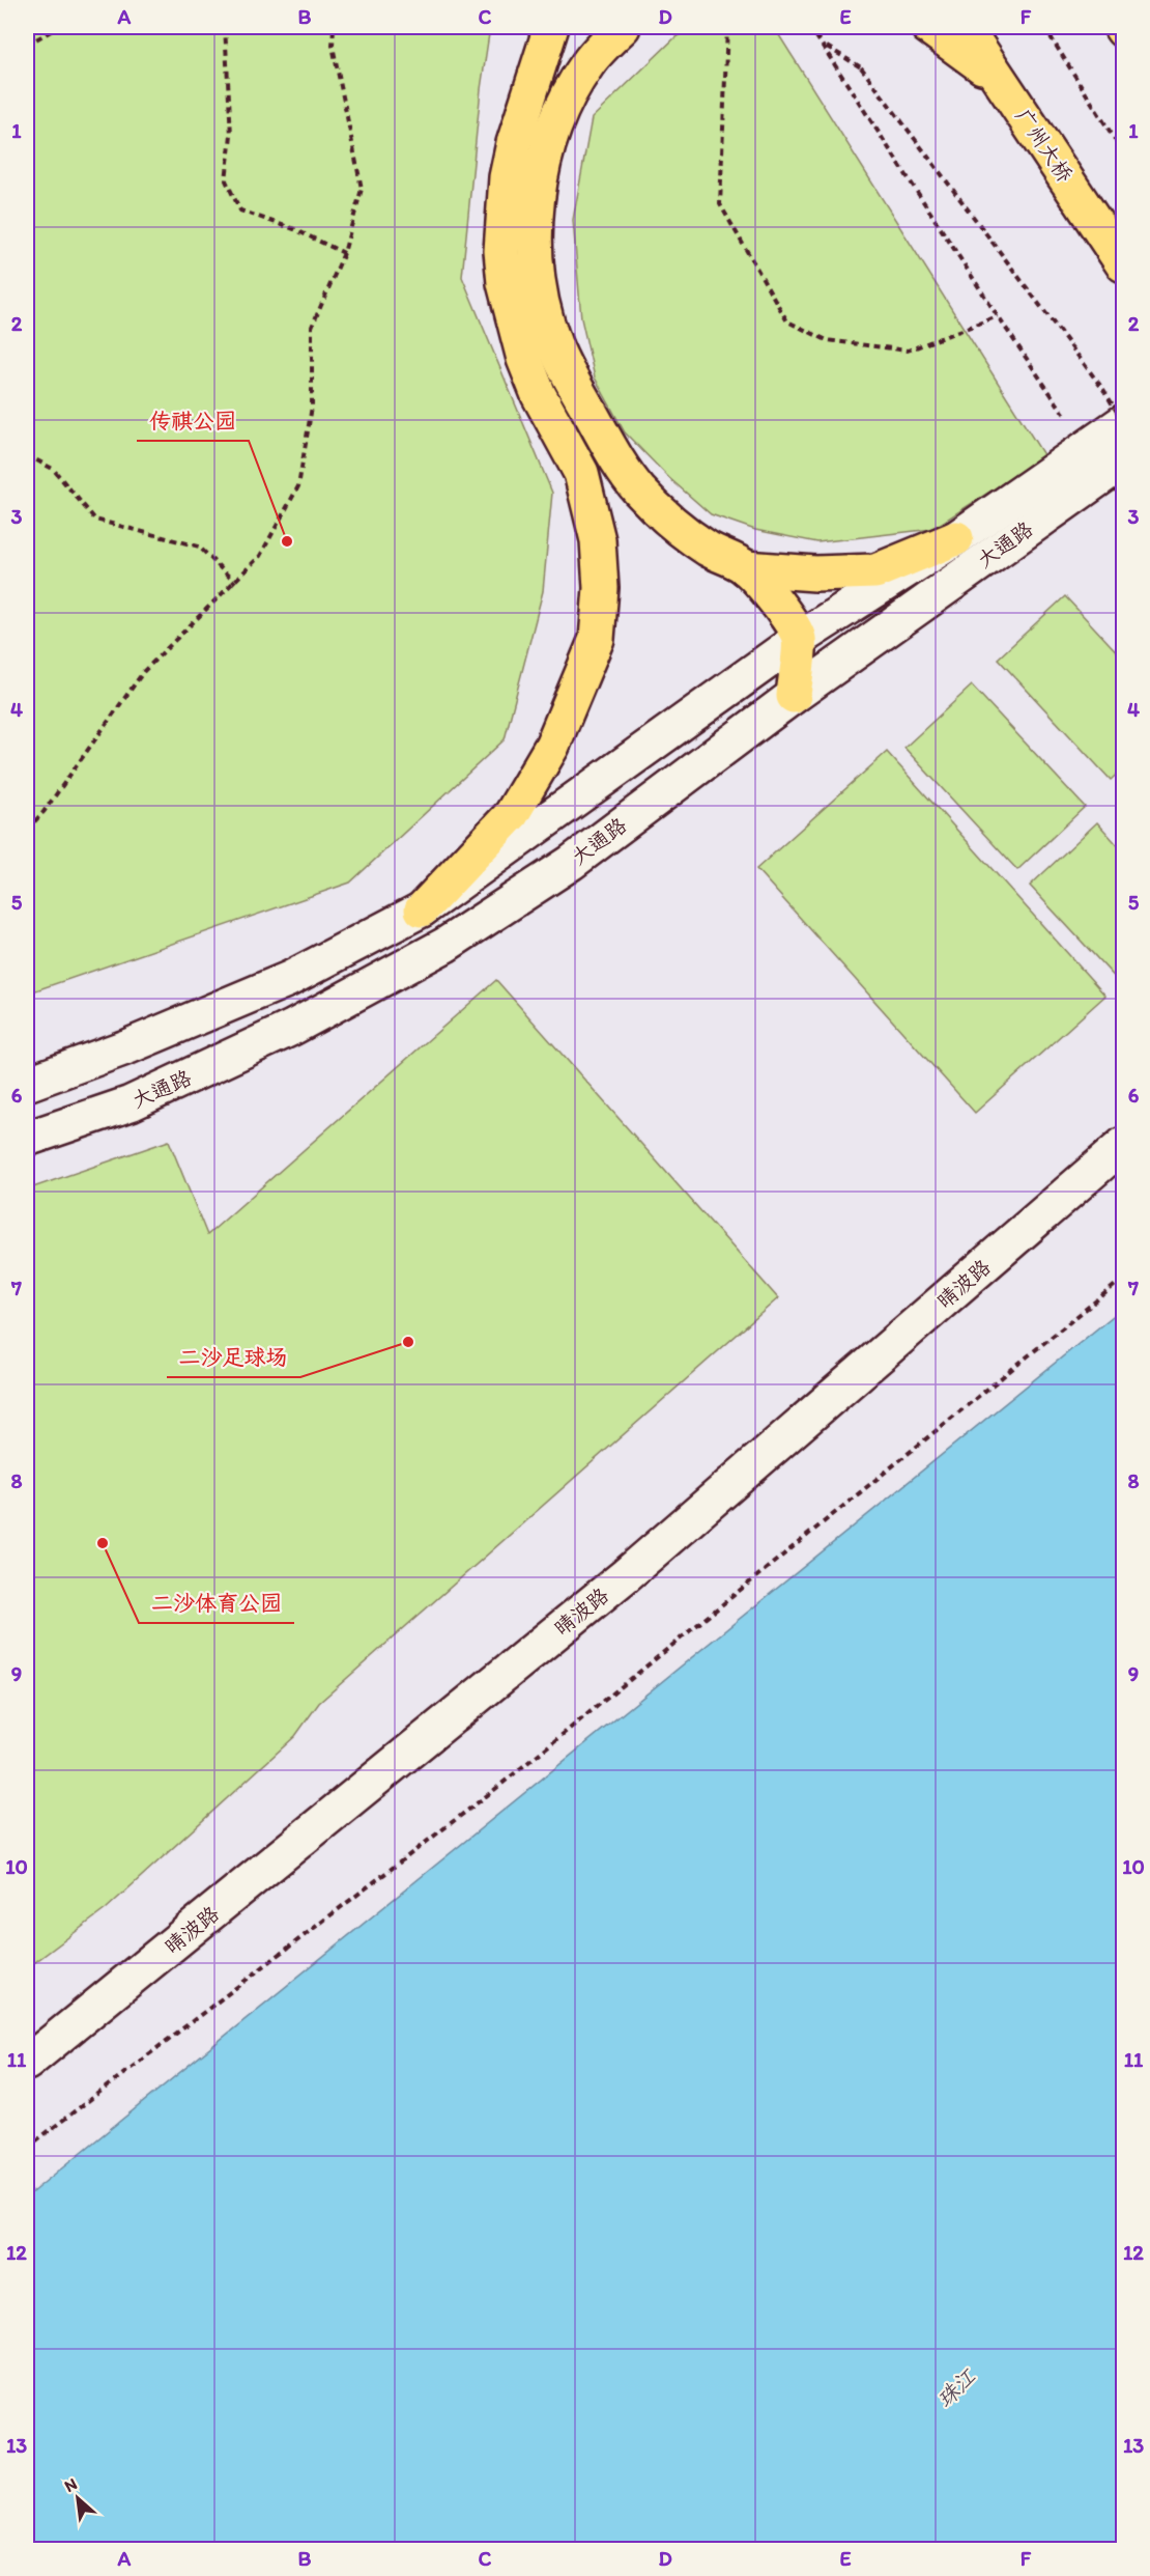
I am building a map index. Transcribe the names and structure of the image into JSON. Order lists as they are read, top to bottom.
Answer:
{
  "streets": {
    "highway": ["广州大桥"],
    "main road": ["大通路", "晴波路"]
  },
  "water": ["珠江"],
  "places": ["传祺公园", "二沙足球场", "二沙体育公园"],
  "north": "top left",
  "grid": {
    "columns": [
      "A",
      "B",
      "C",
      "D",
      "E",
      "F"
    ],
    "rows": [
      "1",
      "2",
      "3",
      "4",
      "5",
      "6",
      "7",
      "8",
      "9",
      "10",
      "11",
      "12",
      "13"
    ]
  }
}
